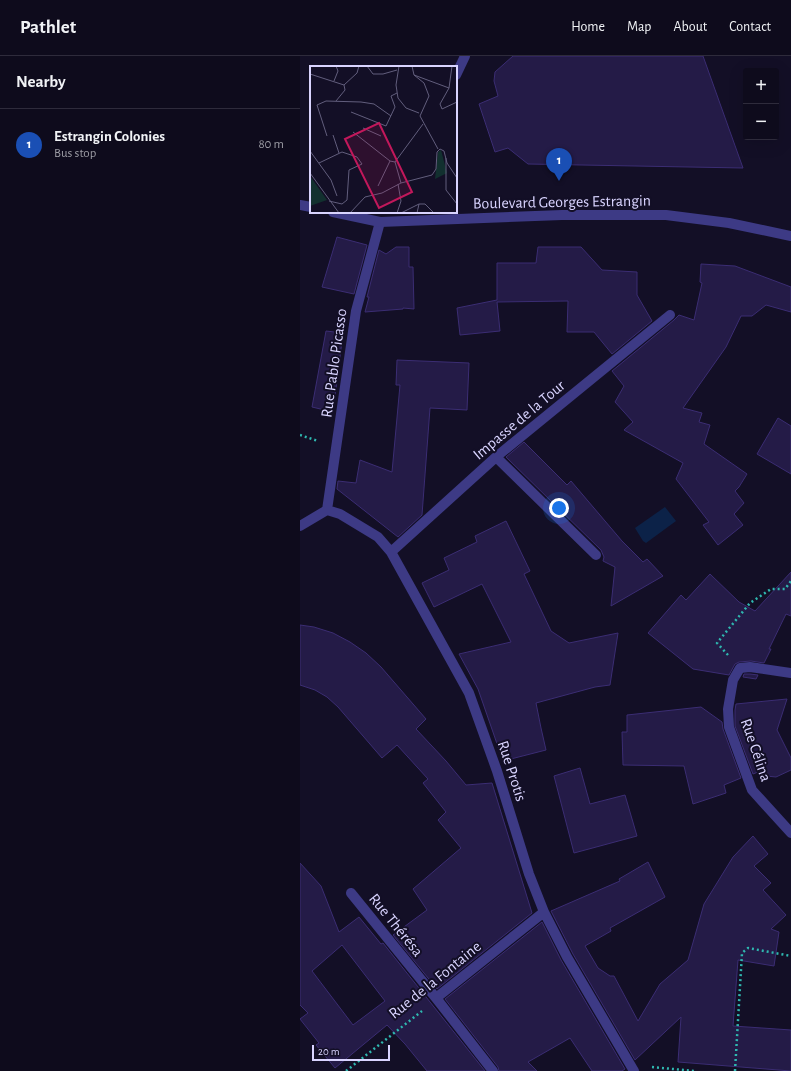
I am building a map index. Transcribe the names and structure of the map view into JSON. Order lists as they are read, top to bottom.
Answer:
{
  "streets": {
    "street": [
      "Boulevard Georges Estrangin",
      "Rue Pablo Picasso",
      "Impasse de la Tour",
      "Rue Célina",
      "Rue Protis",
      "Rue Thérésa",
      "Rue de la Fontaine"
    ]
  },
  "crossings": [
    ["Boulevard Georges Estrangin", "Rue Pablo Picasso"],
    ["Rue Pablo Picasso", "Rue Protis"],
    ["Impasse de la Tour", "Rue Protis"],
    ["Rue Protis", "Rue de la Fontaine"],
    ["Rue Thérésa", "Rue de la Fontaine"]
  ],
  "scale_bar": "20 m",
  "page": {
    "header": "Pathlet",
    "nav": [
      "Home",
      "Map",
      "About",
      "Contact"
    ],
    "heading": "Nearby",
    "map_buttons": ["+", "−"],
    "list": [
      {
        "mark": "1",
        "name": "Estrangin Colonies",
        "note": "Bus stop",
        "value": "80 m"
      }
    ],
    "pins": "1",
    "scale": "20 m"
  }
}
